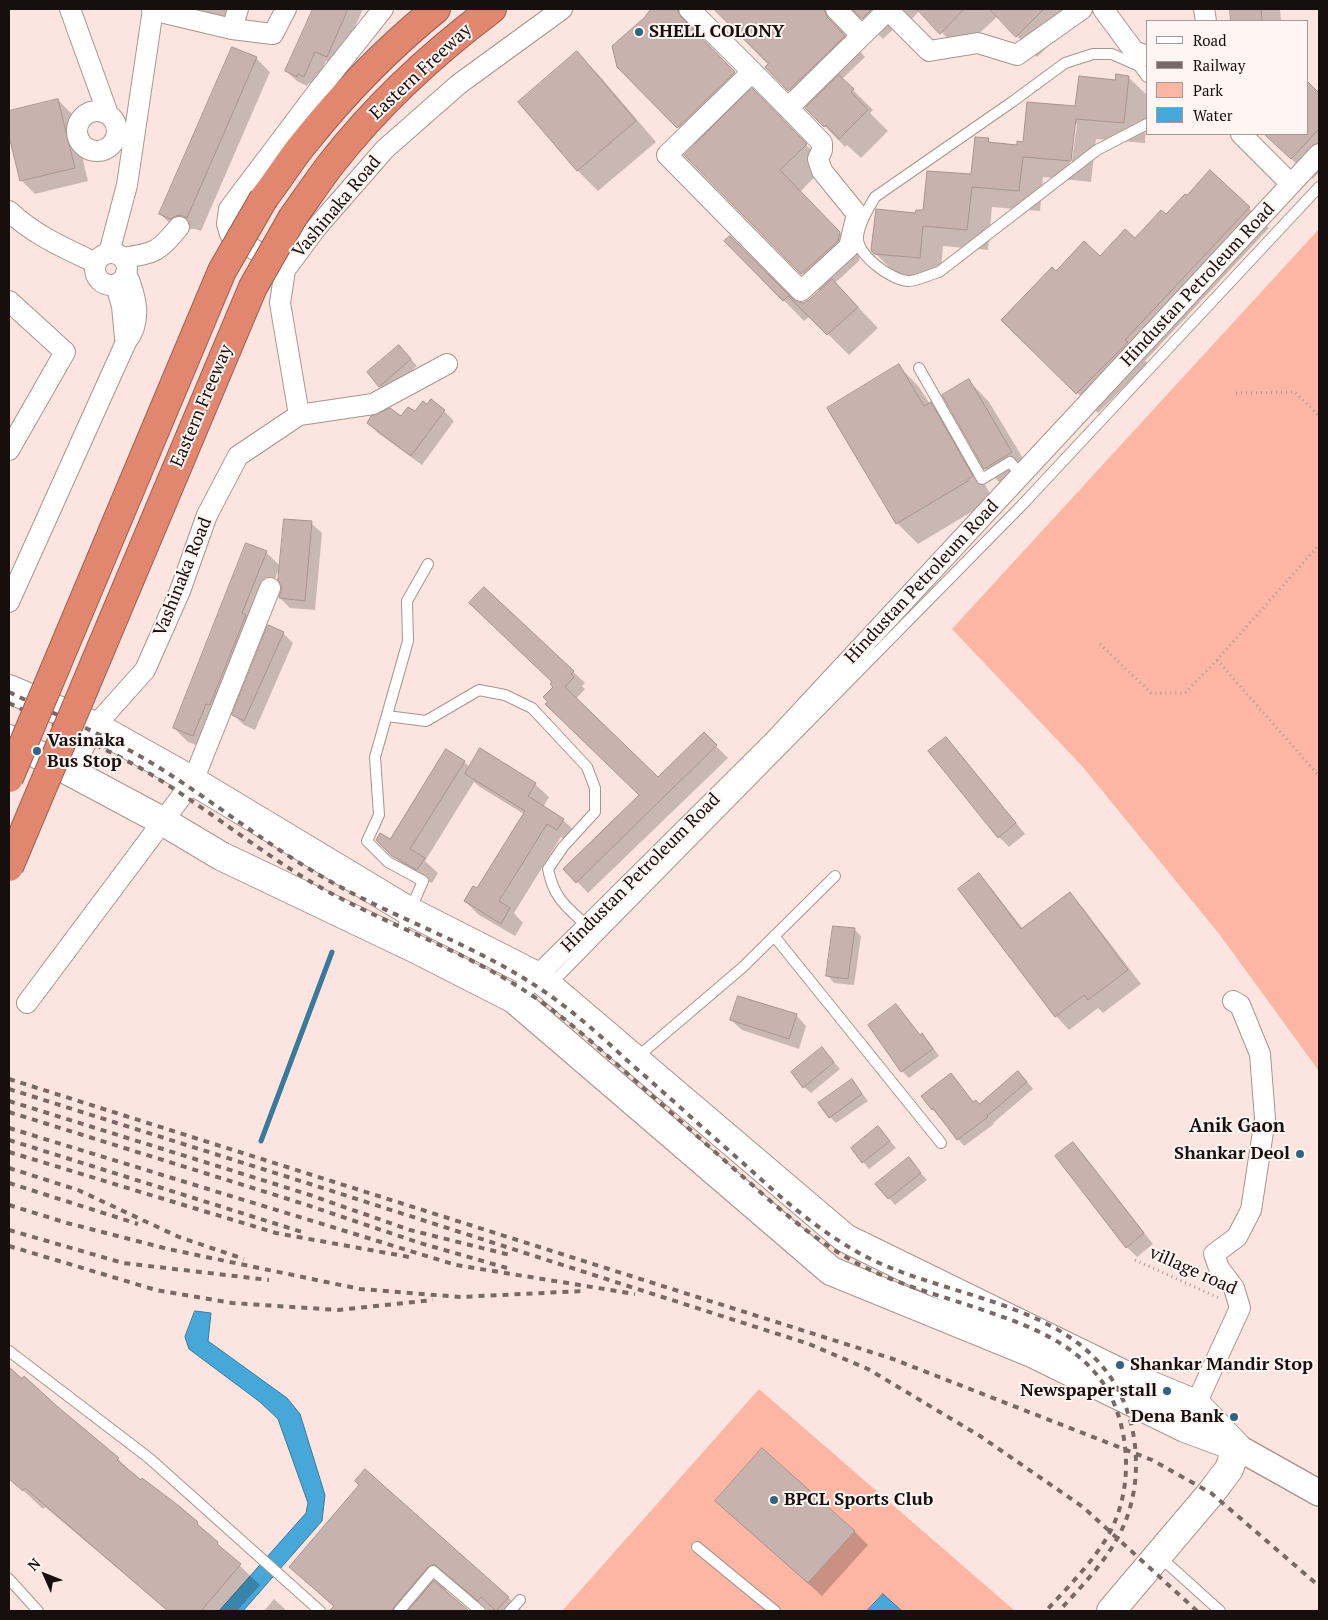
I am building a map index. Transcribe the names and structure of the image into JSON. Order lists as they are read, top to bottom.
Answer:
{
  "streets": {
    "highway": ["Eastern Freeway"],
    "street": ["Vashinaka Road", "Hindustan Petroleum Road"],
    "path": ["village road"]
  },
  "districts": ["Anik Gaon"],
  "places": [
    "SHELL COLONY",
    "Vasinaka Bus Stop",
    "Shankar Deol",
    "Shankar Mandir Stop",
    "Newspaper stall",
    "Dena Bank",
    "BPCL Sports Club"
  ],
  "legend": [
    "Road",
    "Railway",
    "Park",
    "Water"
  ],
  "north": "top left"
}
